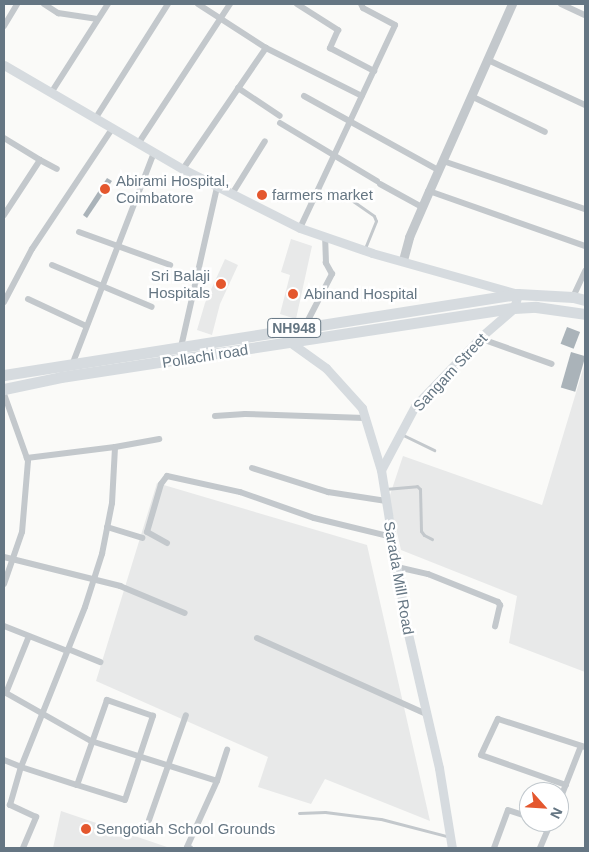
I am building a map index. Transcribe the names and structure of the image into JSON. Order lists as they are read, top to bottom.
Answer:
{
  "streets": {
    "highway": ["NH948", "Pollachi road"],
    "main road": ["Sangam Street", "Sarada Mill Road"]
  },
  "crossings": [
    ["NH948", "Pollachi road"],
    ["NH948", "Sarada Mill Road"],
    ["Pollachi road", "Sangam Street"],
    ["Pollachi road", "Sarada Mill Road"],
    ["Sangam Street", "Sarada Mill Road"]
  ],
  "places": [
    "Abirami Hospital, Coimbatore",
    "farmers market",
    "Sri Balaji Hospitals",
    "Abinand Hospital",
    "Sengotiah School Grounds"
  ],
  "north": "bottom right"
}
